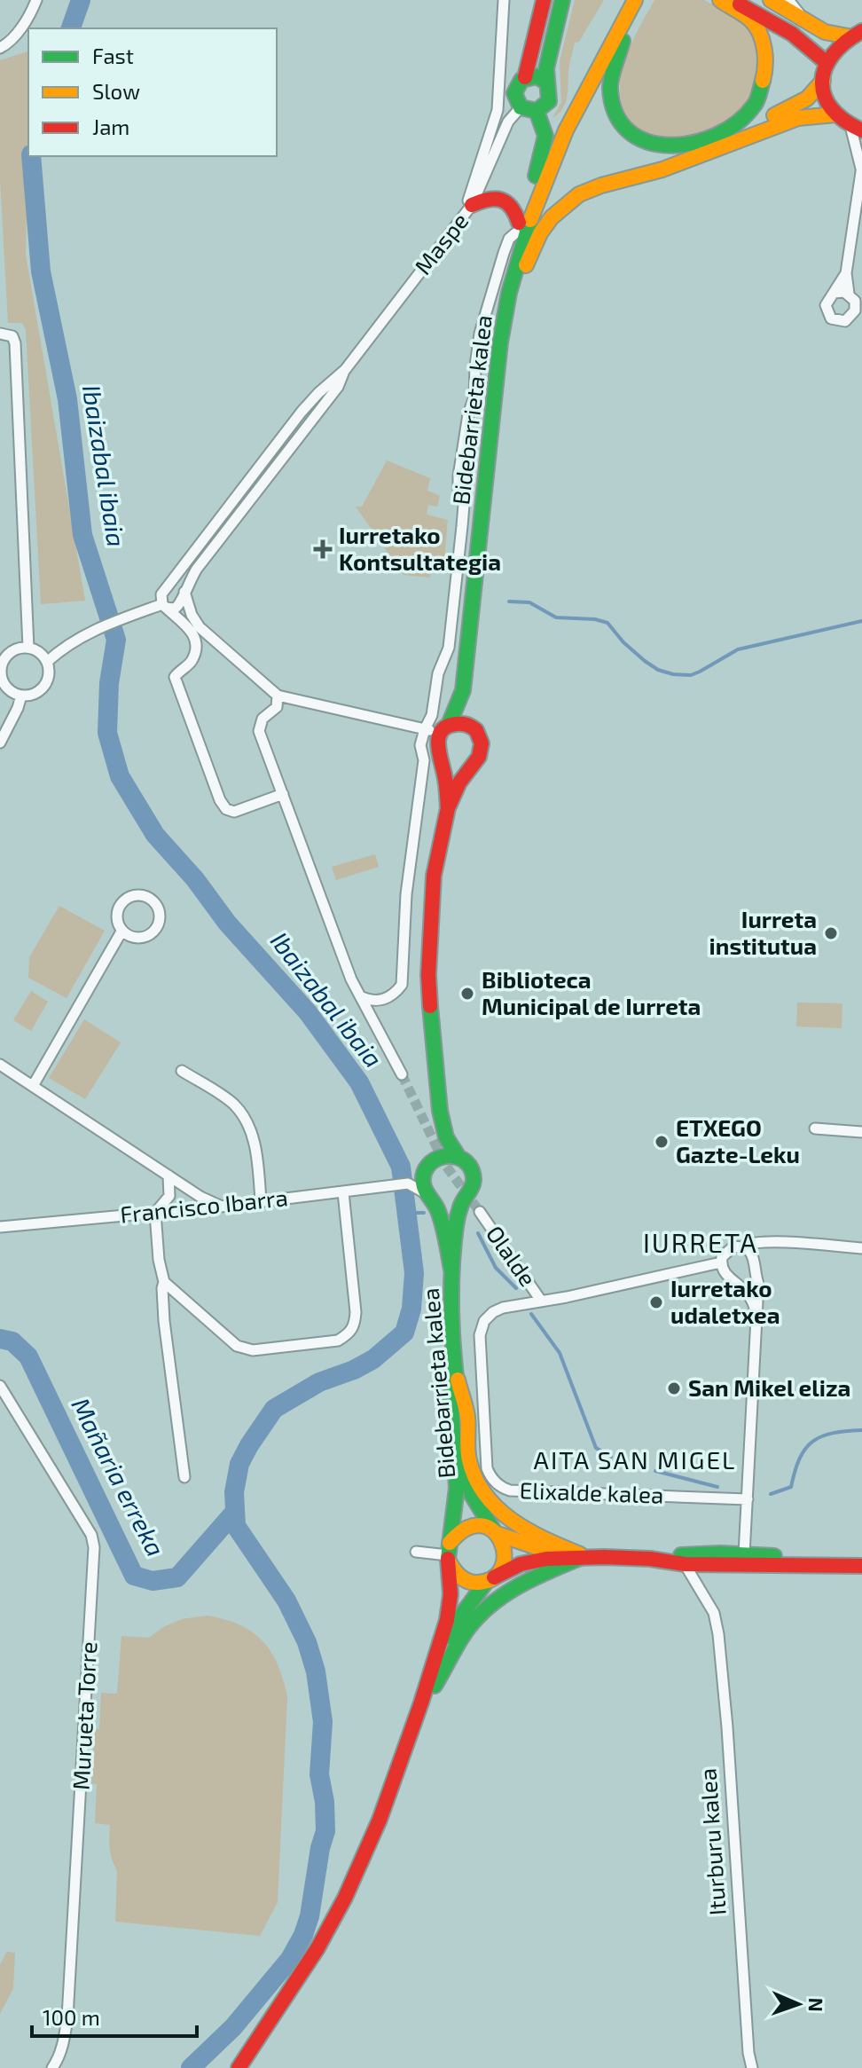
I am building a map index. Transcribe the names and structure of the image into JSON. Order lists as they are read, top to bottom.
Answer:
{
  "streets": {
    "main road": ["Bidebarrieta kalea"],
    "street": [
      "Maspe",
      "Francisco Ibarra",
      "Olalde",
      "Elixalde kalea",
      "Murueta Torre",
      "Iturburu kalea"
    ]
  },
  "crossings": [
    ["Olalde", "Elixalde kalea"]
  ],
  "districts": ["IURRETA", "AITA SAN MIGEL"],
  "water": ["Ibaizabal ibaia", "Mañaria erreka"],
  "places": {
    "health": ["Iurretako Kontsultategia"],
    "other": [
      "Iurreta institutua",
      "Biblioteca Municipal de Iurreta",
      "ETXEGO Gazte-Leku",
      "Iurretako udaletxea",
      "San Mikel eliza"
    ]
  },
  "legend": ["Fast", "Slow", "Jam"],
  "scale_bar": "100 m",
  "north": "right"
}
